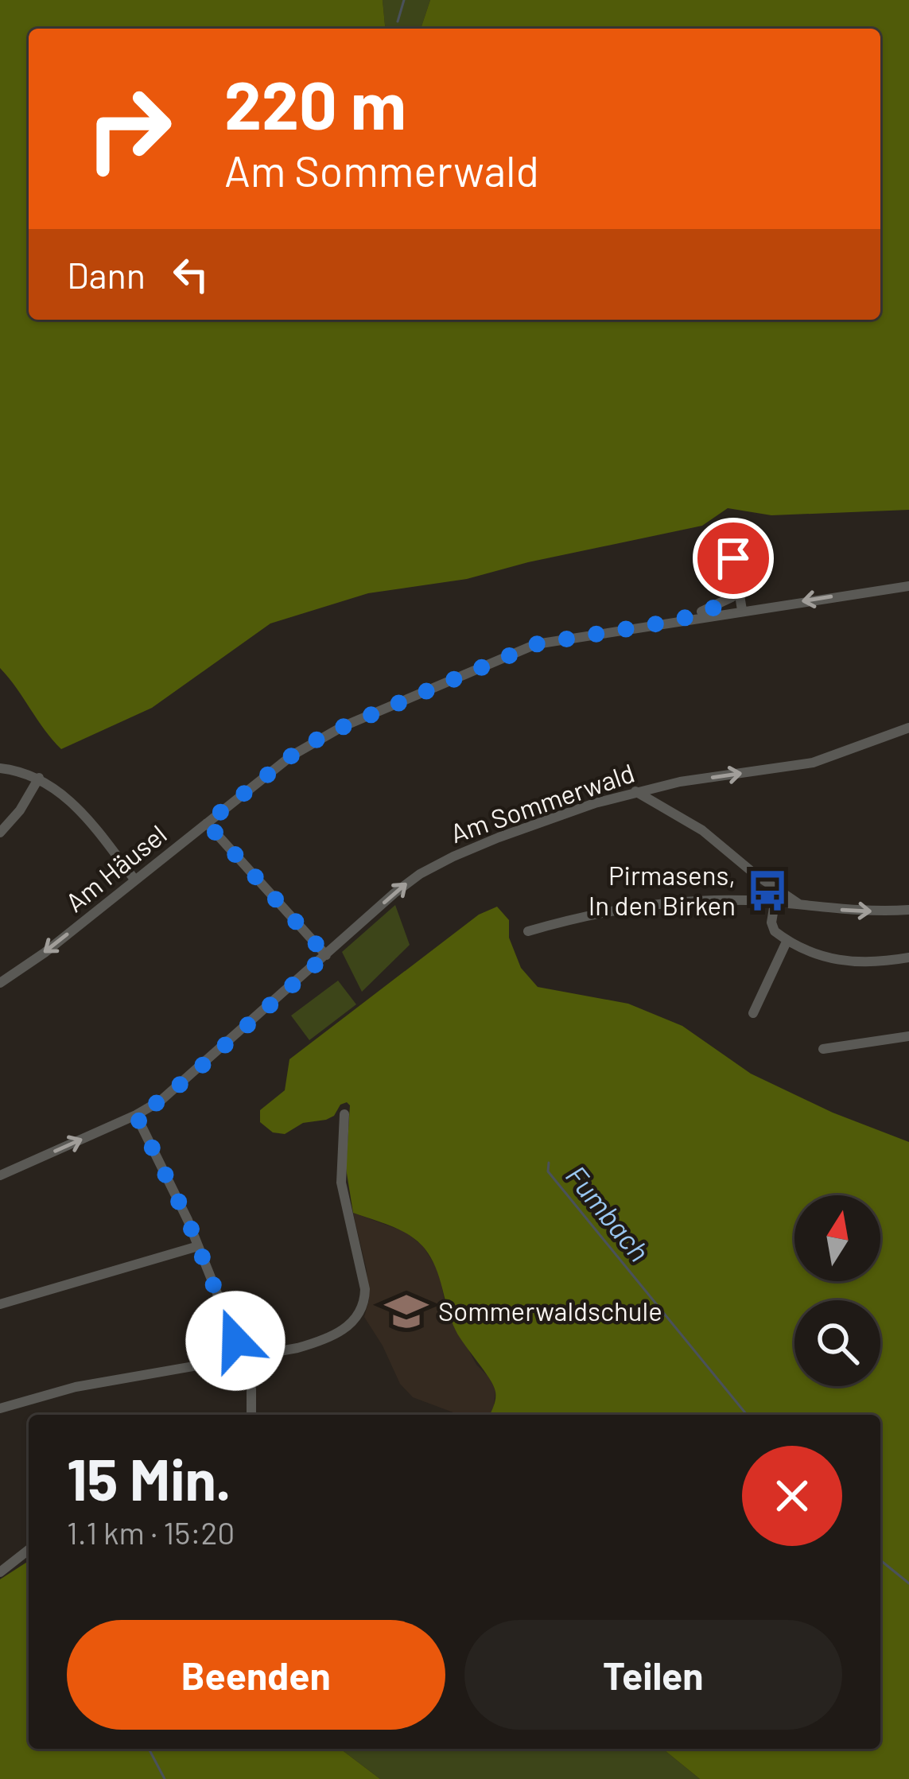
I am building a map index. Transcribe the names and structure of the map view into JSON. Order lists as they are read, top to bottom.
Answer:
{
  "streets": {
    "street": ["Am Sommerwald", "Am Häusel"]
  },
  "one_way": ["Am Sommerwald"],
  "water": ["Fumbach"],
  "places": {
    "bus stop": ["Pirmasens, In den Birken"],
    "school or university": ["Sommerwaldschule"]
  },
  "north": "top",
  "page": {
    "turn": ["220 m", "Am Sommerwald"],
    "then": "Dann",
    "heading": ["15 Min.", "1.1 km · 15:20"],
    "buttons": ["Beenden", "Teilen"]
  }
}
